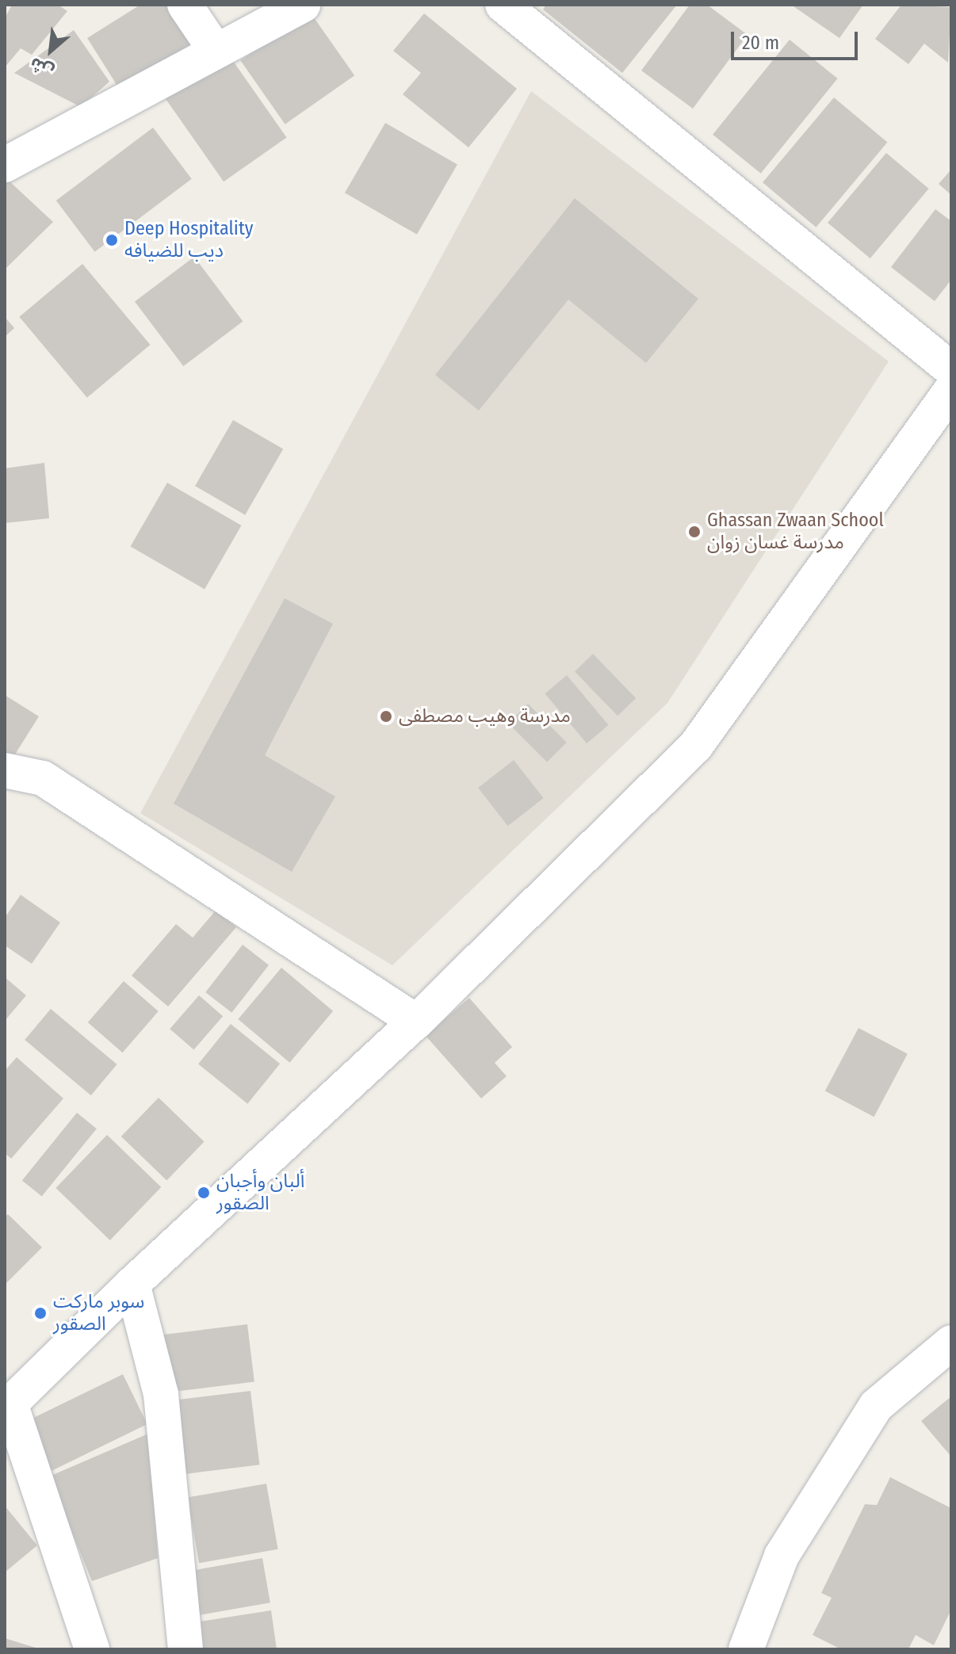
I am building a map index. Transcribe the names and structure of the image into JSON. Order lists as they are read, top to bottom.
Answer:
{
  "places": [
    "Deep Hospitality ديب للضيافه",
    "Ghassan Zwaan School مدرسة غسان زوان",
    "مدرسة وهيب مصطفى",
    "ألبان وأجبان الصقور",
    "سوبر ماركت الصقور"
  ],
  "scale_bar": "20 m",
  "north": "bottom left"
}
